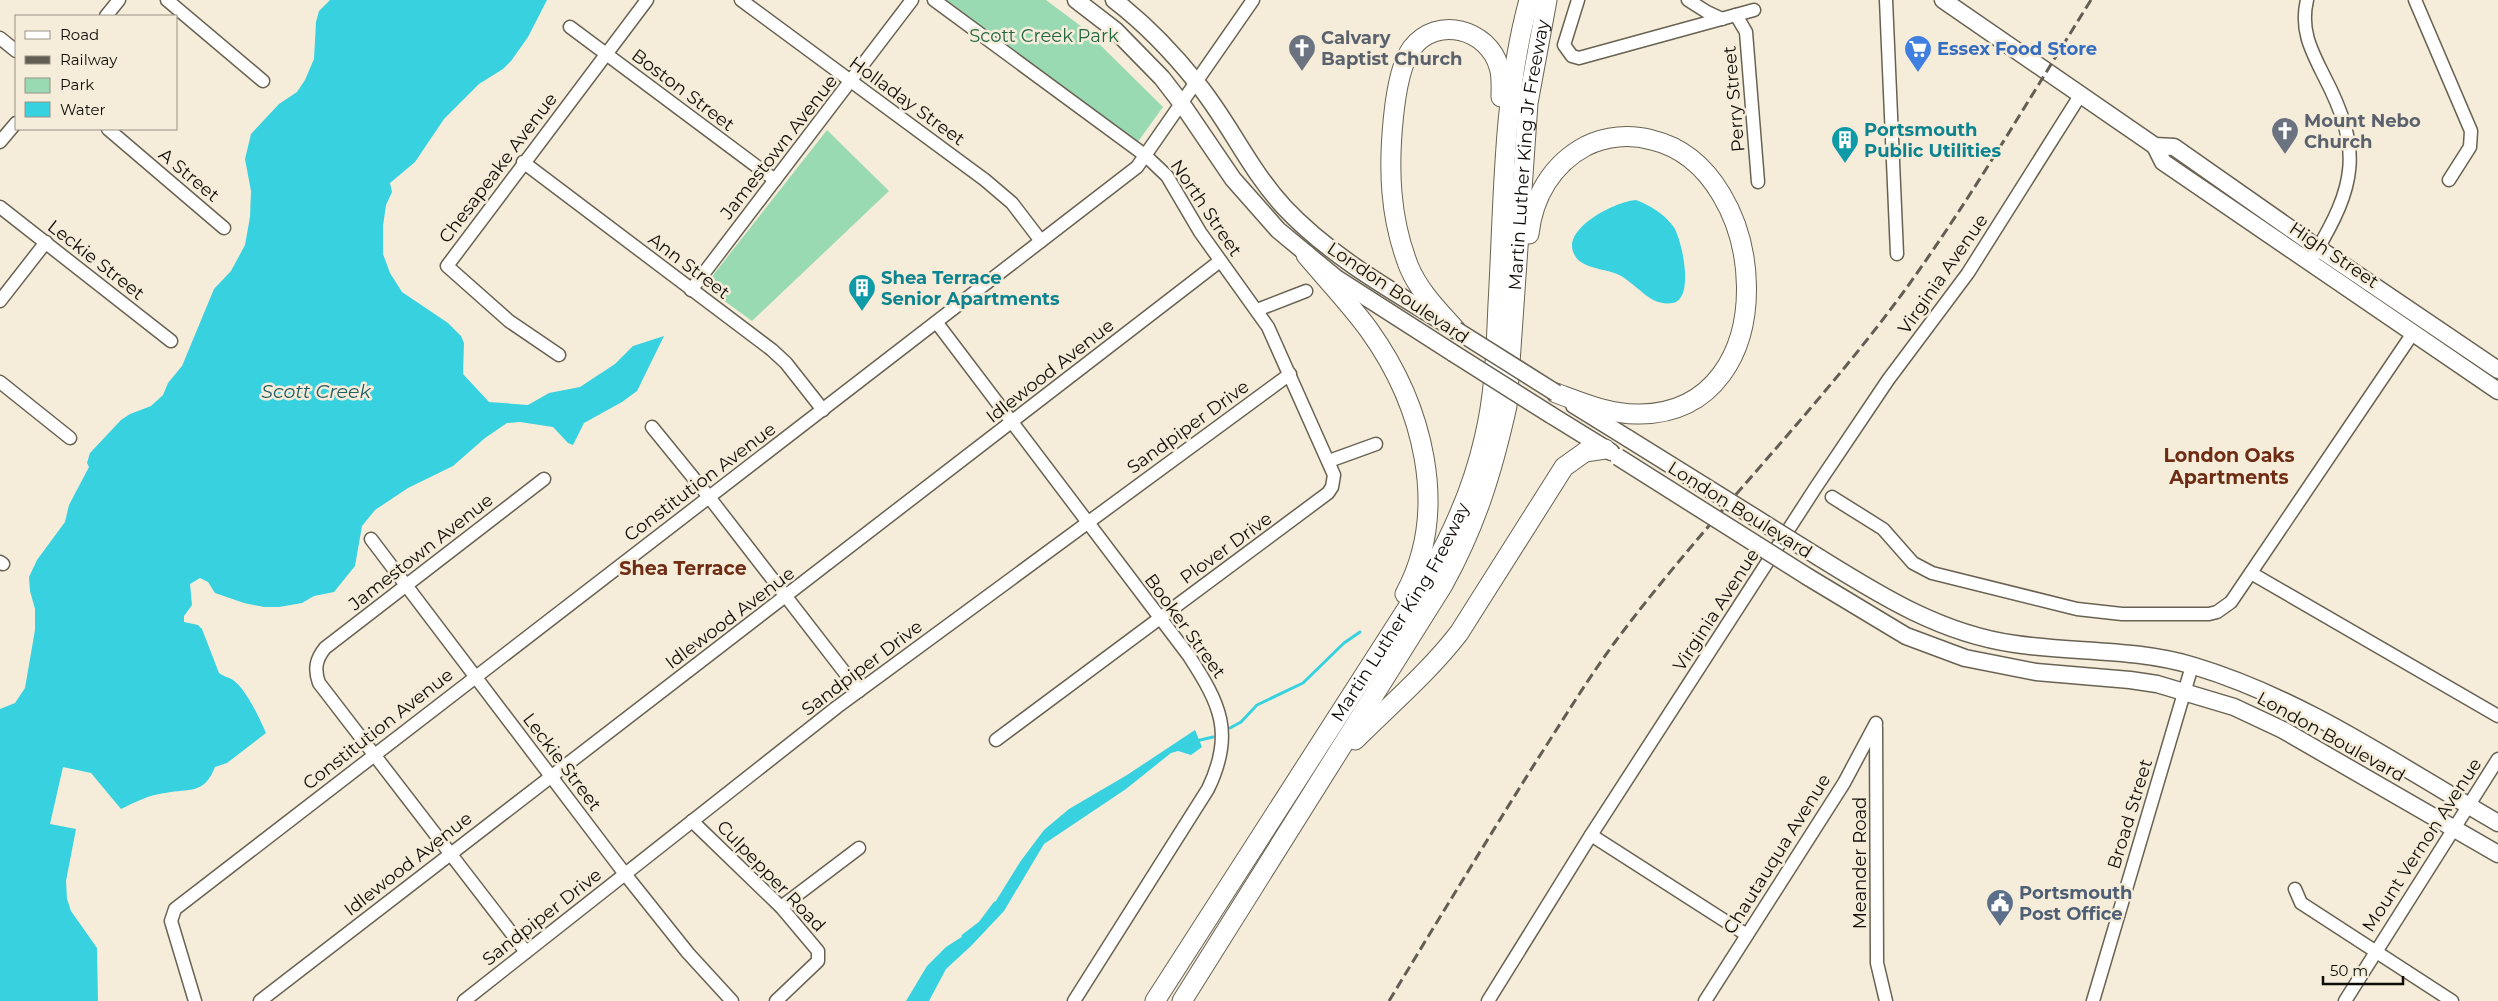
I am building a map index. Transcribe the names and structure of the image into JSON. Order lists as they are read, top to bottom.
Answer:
{
  "streets": {
    "highway": ["Martin Luther King Jr Freeway", "Martin Luther King Freeway"],
    "main road": ["High Street", "London Boulevard"],
    "street": [
      "Boston Street",
      "Perry Street",
      "Holladay Street",
      "Jamestown Avenue",
      "Chesapeake Avenue",
      "A Street",
      "North Street",
      "Leckie Street",
      "Ann Street",
      "Virginia Avenue",
      "Idlewood Avenue",
      "Sandpiper Drive",
      "Constitution Avenue",
      "Plover Drive",
      "Booker Street",
      "Broad Street",
      "Mount Vernon Avenue",
      "Chautauqua Avenue",
      "Meander Road",
      "Culpepper Road"
    ]
  },
  "crossings": [
    ["Boston Street", "Jamestown Avenue"],
    ["Boston Street", "Chesapeake Avenue"],
    ["Holladay Street", "Jamestown Avenue"],
    ["Holladay Street", "Constitution Avenue"],
    ["Jamestown Avenue", "Leckie Street"],
    ["Jamestown Avenue", "Ann Street"],
    ["Jamestown Avenue", "Constitution Avenue"],
    ["Martin Luther King Jr Freeway", "Martin Luther King Freeway"],
    ["Chesapeake Avenue", "Ann Street"],
    ["North Street", "Idlewood Avenue"],
    ["North Street", "Sandpiper Drive"],
    ["North Street", "Constitution Avenue"],
    ["North Street", "Plover Drive"],
    ["High Street", "Virginia Avenue"],
    ["Leckie Street", "Idlewood Avenue"],
    ["Leckie Street", "Sandpiper Drive"],
    ["Leckie Street", "Constitution Avenue"],
    ["Ann Street", "Constitution Avenue"],
    ["London Boulevard", "Constitution Avenue"],
    ["London Boulevard", "Broad Street"],
    ["London Boulevard", "Mount Vernon Avenue"],
    ["Idlewood Avenue", "Booker Street"],
    ["Sandpiper Drive", "Booker Street"],
    ["Sandpiper Drive", "Culpepper Road"],
    ["Constitution Avenue", "Booker Street"],
    ["Plover Drive", "Booker Street"],
    ["Chautauqua Avenue", "Meander Road"]
  ],
  "districts": ["London Oaks Apartments", "Shea Terrace"],
  "water": ["Scott Creek"],
  "parks": ["Scott Creek Park"],
  "places": {
    "church": ["Calvary Baptist Church", "Mount Nebo Church"],
    "supermarket": ["Essex Food Store"],
    "building": ["Portsmouth Public Utilities", "Shea Terrace Senior Apartments"],
    "public building": ["Portsmouth Post Office"]
  },
  "legend": [
    "Road",
    "Railway",
    "Park",
    "Water"
  ],
  "scale_bar": "50 m"
}
